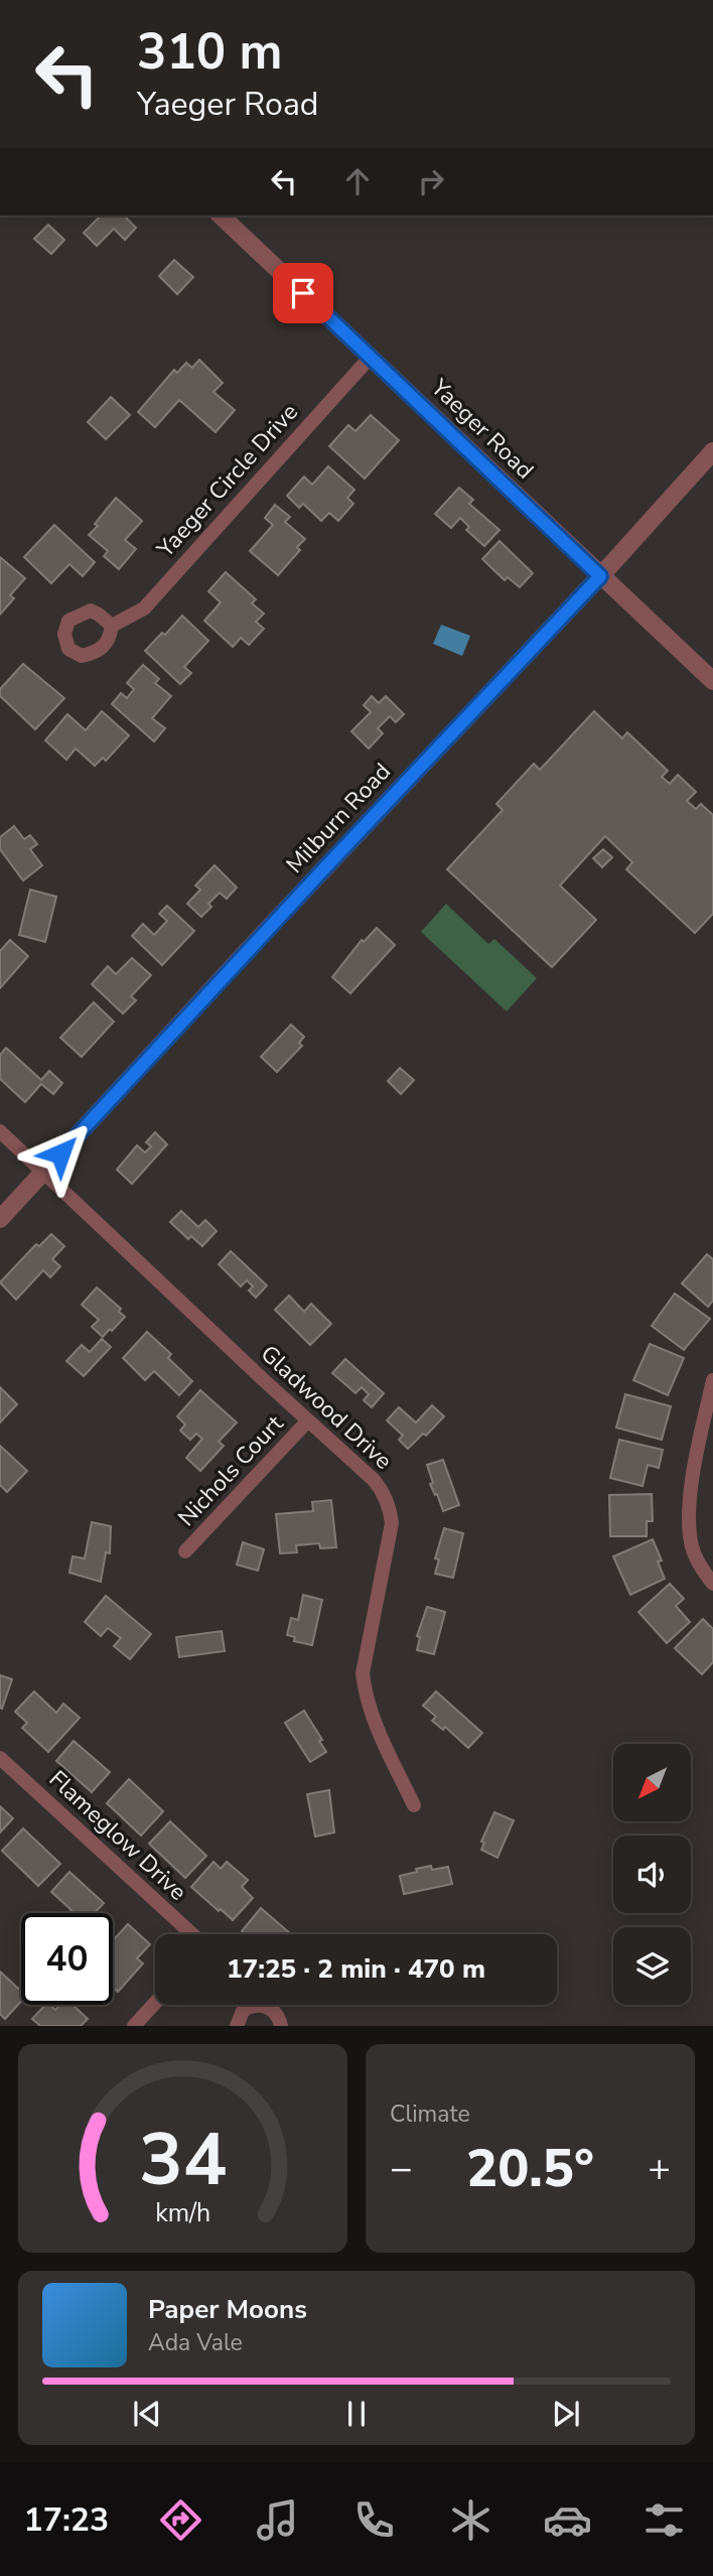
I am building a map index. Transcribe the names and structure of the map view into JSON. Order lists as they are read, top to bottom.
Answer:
{
  "streets": {
    "street": [
      "Yaeger Road",
      "Yaeger Circle Drive",
      "Milburn Road",
      "Gladwood Drive",
      "Nichols Court",
      "Flameglow Drive"
    ]
  },
  "crossings": [
    ["Yaeger Road", "Yaeger Circle Drive"],
    ["Yaeger Road", "Milburn Road"],
    ["Milburn Road", "Gladwood Drive"],
    ["Gladwood Drive", "Nichols Court"]
  ],
  "north": "bottom left",
  "page": {
    "turn": ["310 m", "Yaeger Road"],
    "limit": "40",
    "trip": "17:25 · 2 min · 470 m",
    "tile": "Climate",
    "heat": ["−", "20.5°", "+"],
    "song": ["Paper Moons", "Ada Vale"],
    "tabs": "17:23",
    "gauge": ["34", "km/h"]
  }
}
